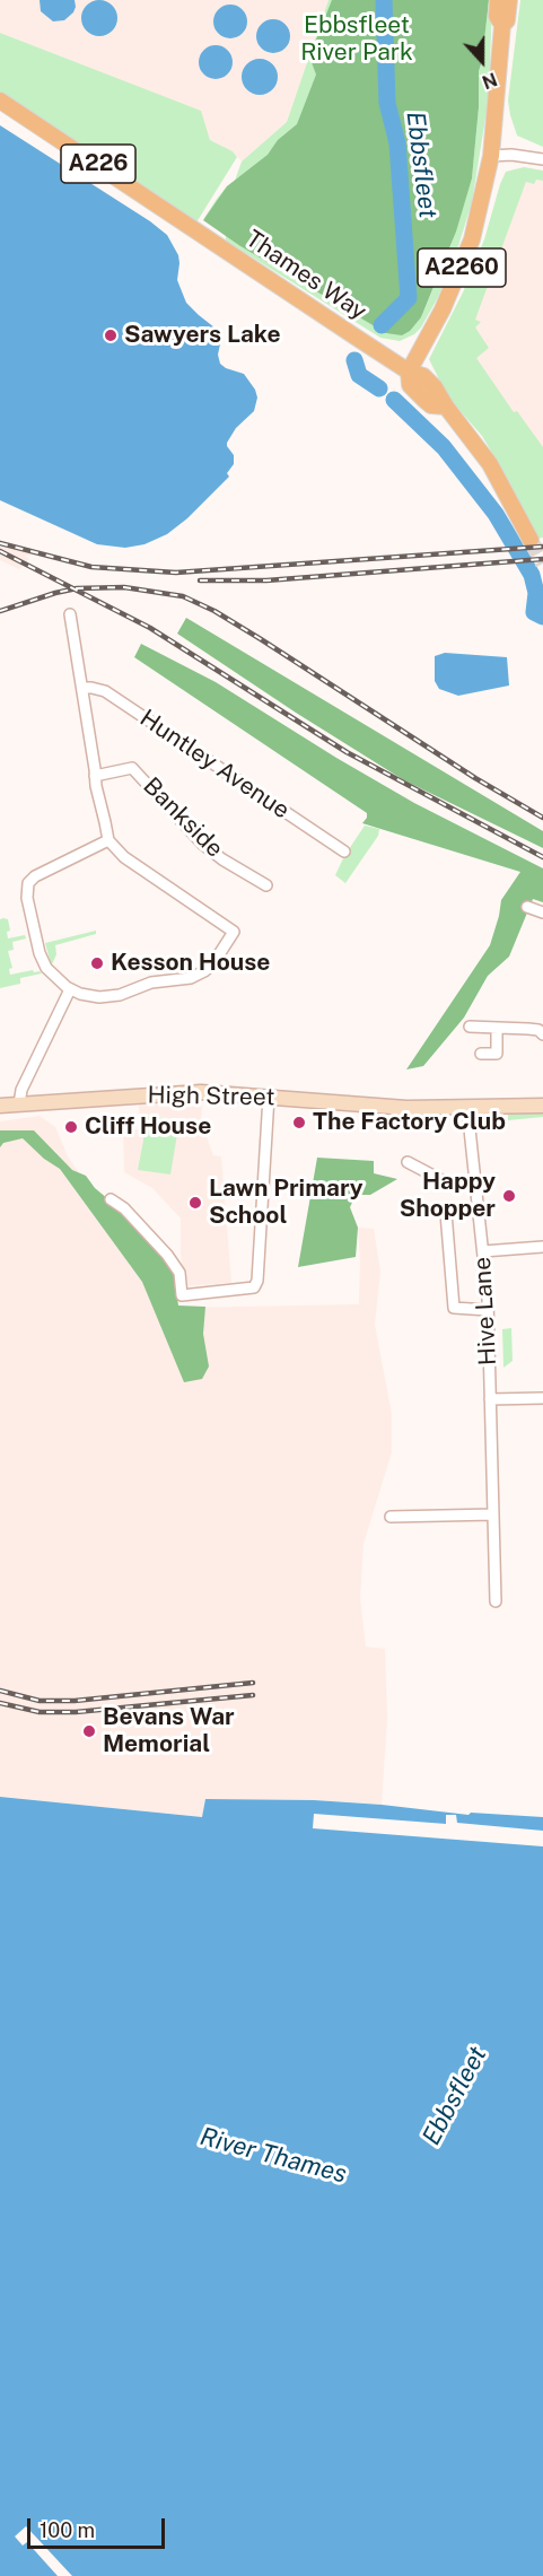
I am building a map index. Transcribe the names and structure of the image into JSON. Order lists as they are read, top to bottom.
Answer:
{
  "streets": {
    "main road": [
      "A226",
      "A2260",
      "Thames Way",
      "High Street"
    ],
    "street": ["Huntley Avenue", "Bankside", "Hive Lane"]
  },
  "crossings": [
    ["A2260", "Thames Way"],
    ["High Street", "Hive Lane"]
  ],
  "water": ["Ebbsfleet", "River Thames"],
  "parks": ["Ebbsfleet River Park"],
  "places": [
    "Sawyers Lake",
    "Kesson House",
    "The Factory Club",
    "Cliff House",
    "Happy Shopper",
    "Lawn Primary School",
    "Bevans War Memorial"
  ],
  "scale_bar": "100 m",
  "north": "bottom"
}
